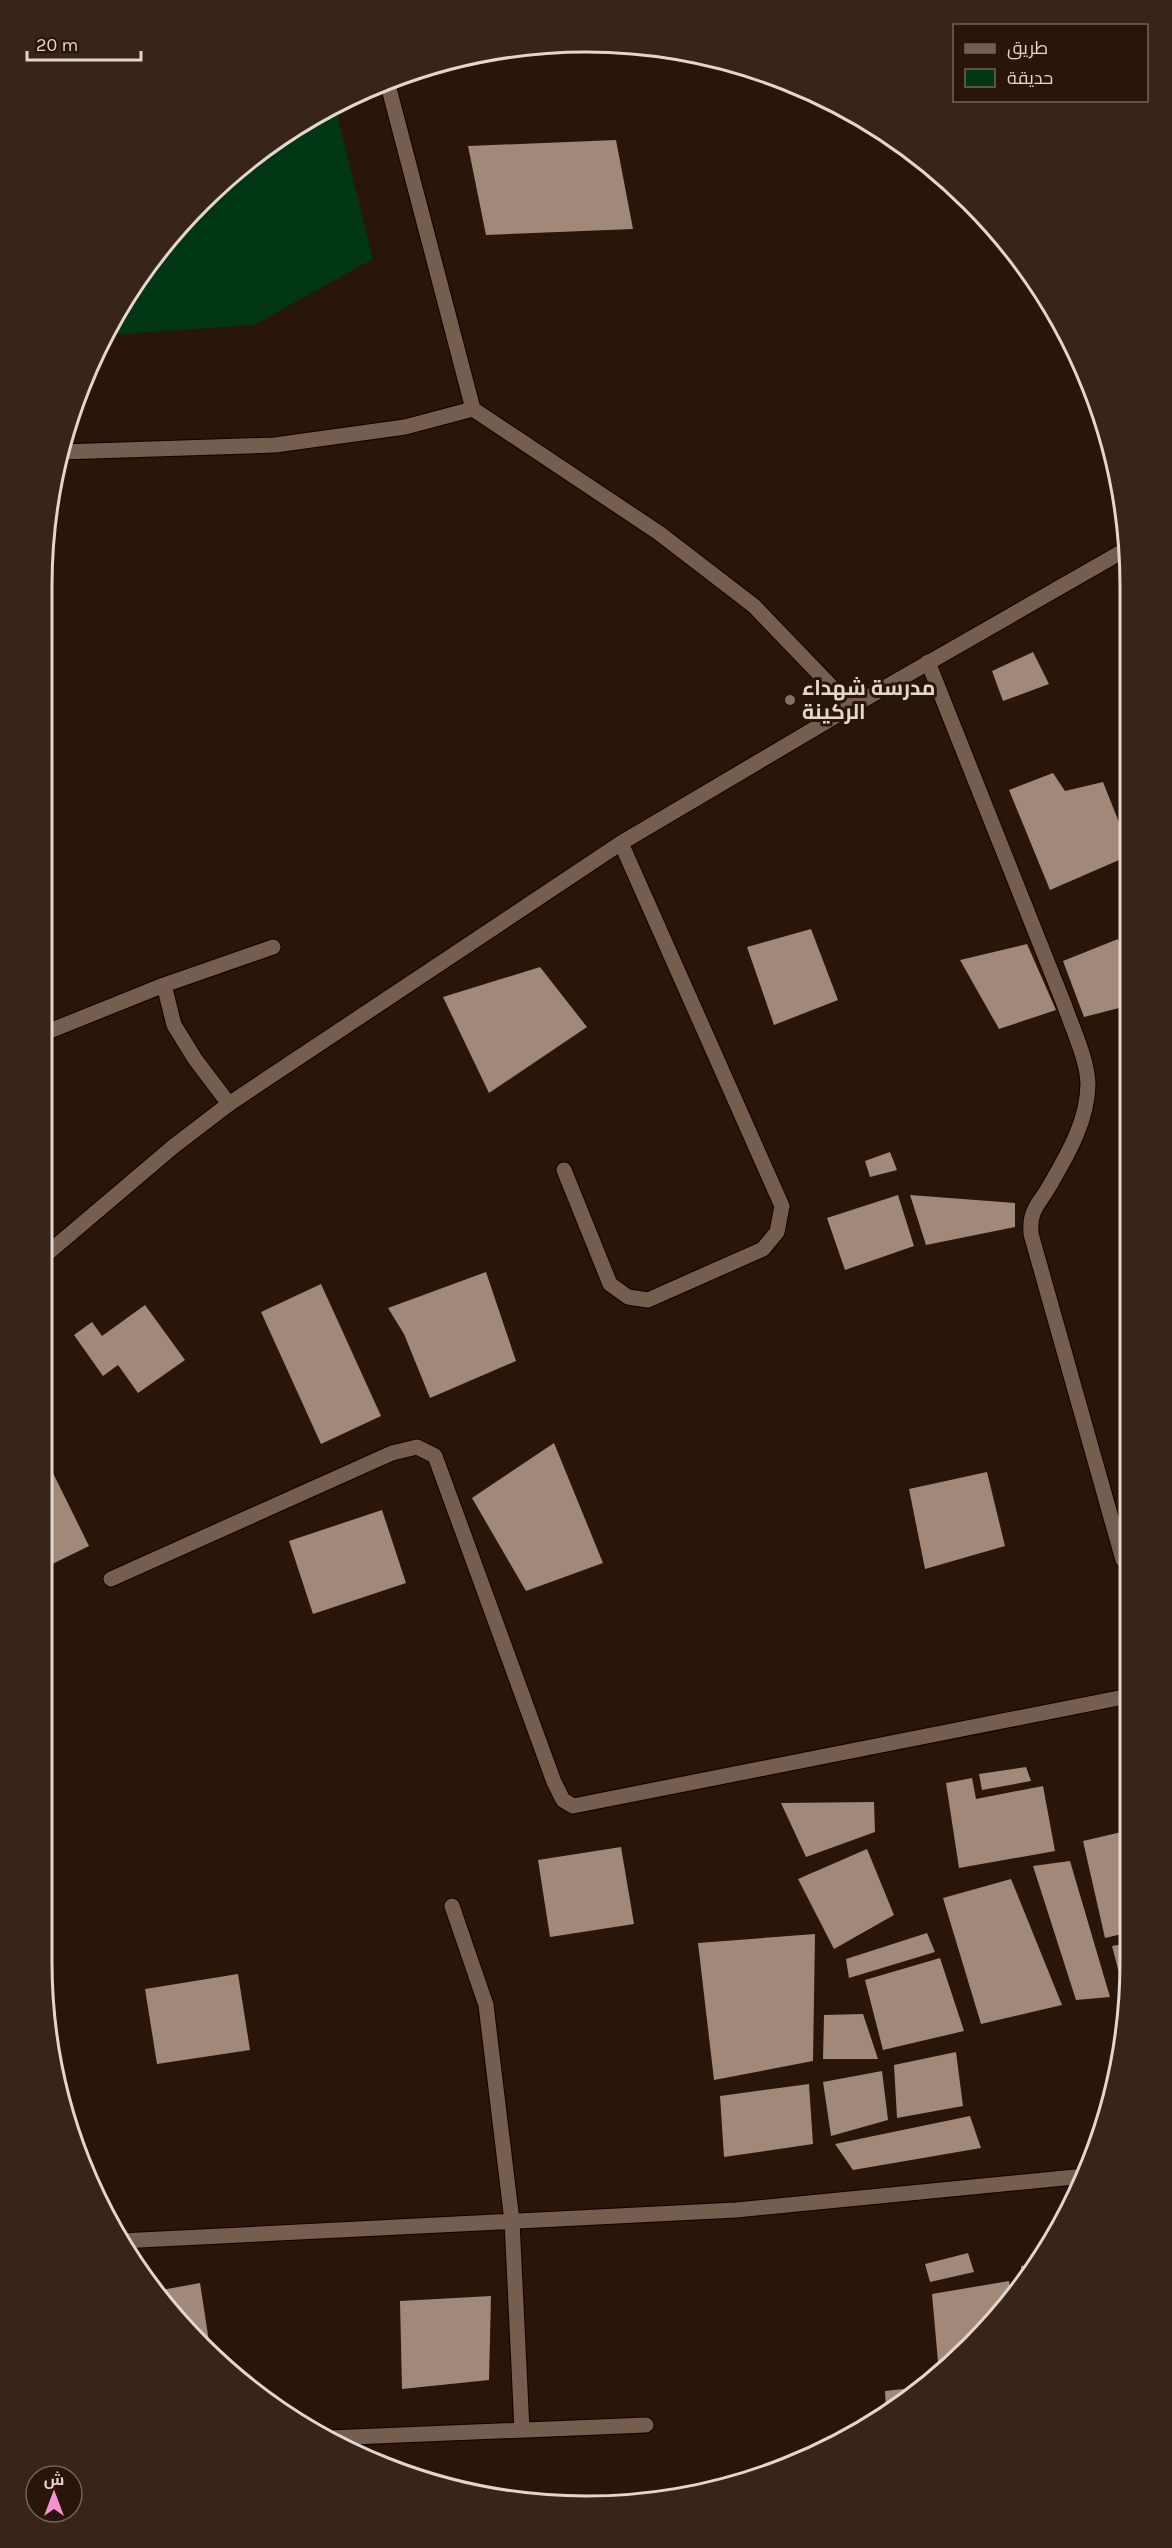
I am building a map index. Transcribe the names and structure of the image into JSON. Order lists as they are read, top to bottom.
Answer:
{
  "places": ["مدرسة شهداء الركينة"],
  "legend": ["طريق", "حديقة"],
  "scale_bar": "20 m",
  "north": "top"
}
